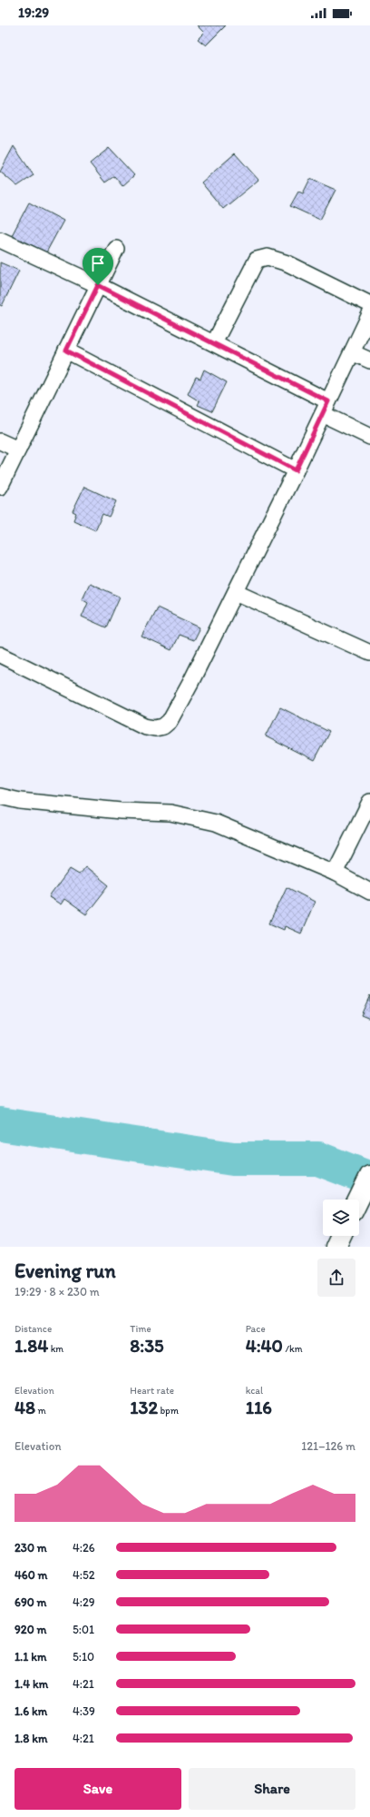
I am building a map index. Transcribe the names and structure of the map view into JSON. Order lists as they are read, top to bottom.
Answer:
{
  "page": {
    "status": "19:29",
    "heading": ["Evening run", "19:29 · 8 × 230 m"],
    "stats": [
      ["Distance", "1.84 km"],
      ["Time", "8:35"],
      ["Pace", "4:40 /km"],
      ["Elevation", "48 m"],
      ["Heart rate", "132 bpm"],
      ["kcal", "116"]
    ],
    "chart": ["Elevation", "121–126 m"],
    "list": [
      {
        "name": "230 m",
        "note": "4:26"
      },
      {
        "name": "460 m",
        "note": "4:52"
      },
      {
        "name": "690 m",
        "note": "4:29"
      },
      {
        "name": "920 m",
        "note": "5:01"
      },
      {
        "name": "1.1 km",
        "note": "5:10"
      },
      {
        "name": "1.4 km",
        "note": "4:21"
      },
      {
        "name": "1.6 km",
        "note": "4:39"
      },
      {
        "name": "1.8 km",
        "note": "4:21"
      }
    ],
    "buttons": ["Save", "Share"]
  }
}
